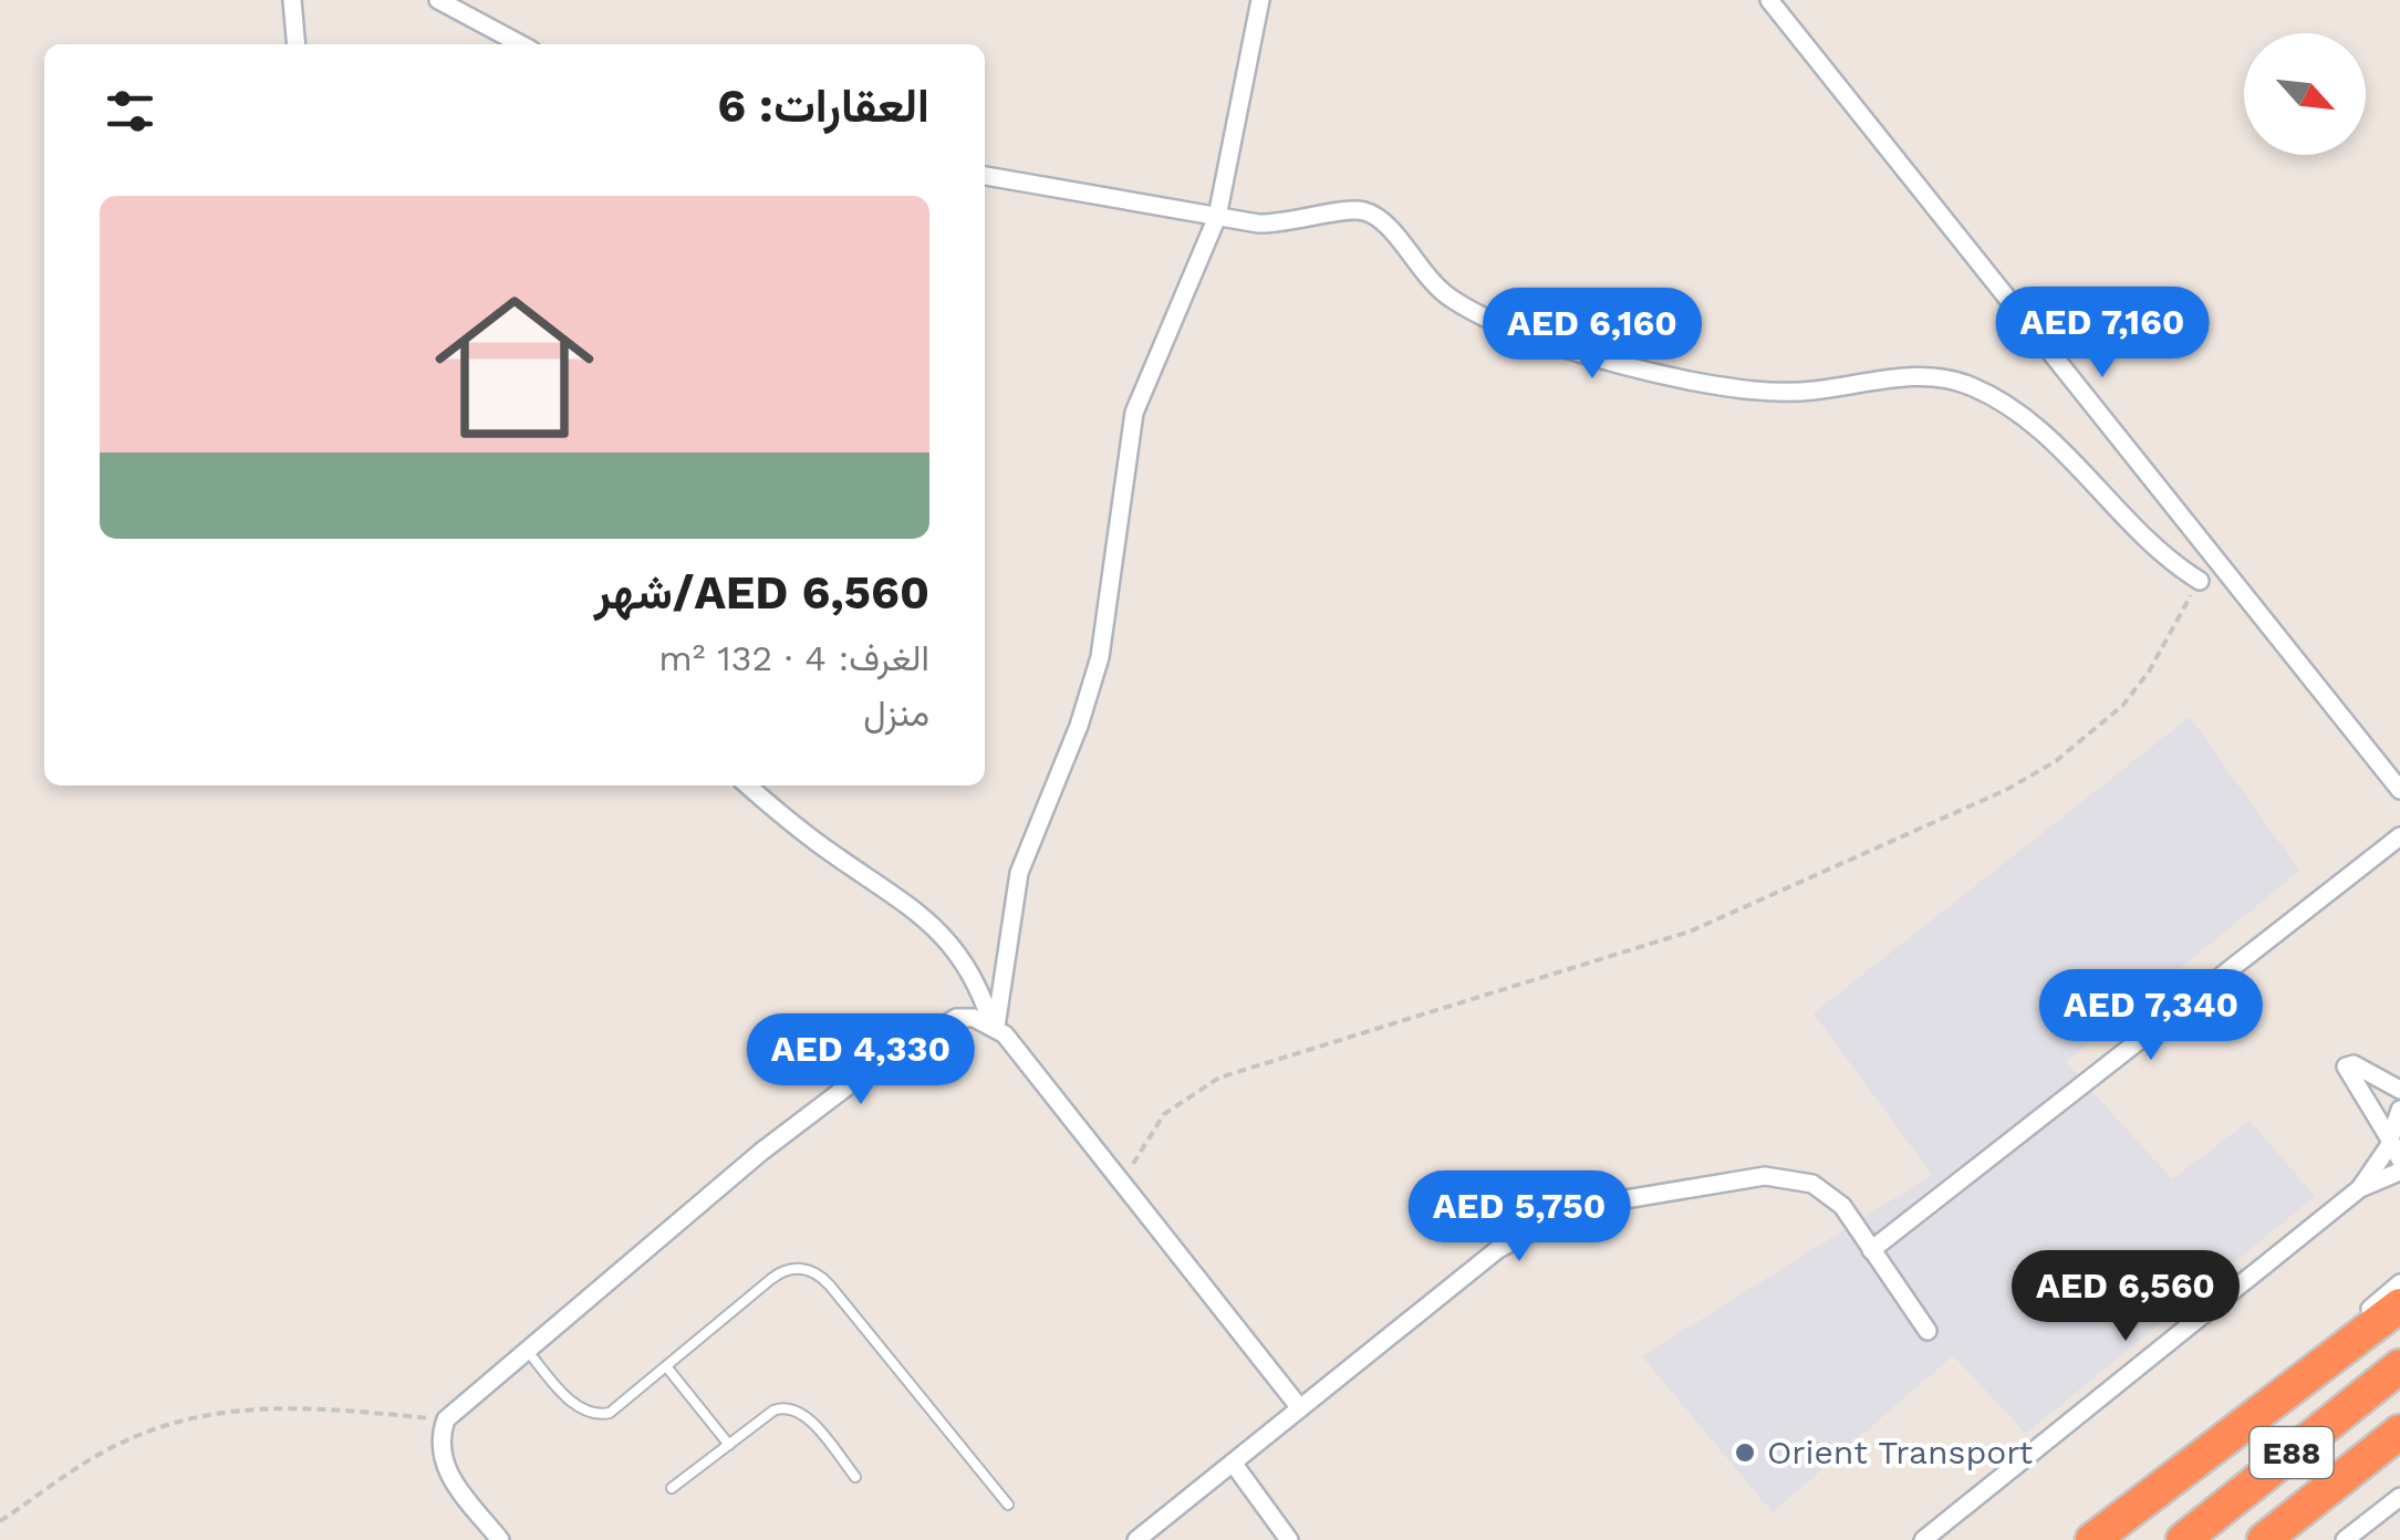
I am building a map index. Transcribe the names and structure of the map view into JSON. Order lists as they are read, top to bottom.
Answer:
{
  "streets": {
    "highway": ["E88"]
  },
  "places": ["Orient Transport"],
  "north": "bottom right",
  "page": {
    "heading": "العقارات: 6",
    "list": [
      {
        "name": "AED 6,560/شهر",
        "note": "الغرف: 4 · 132 m² · منزل"
      }
    ],
    "price": [
      "AED 7,160",
      "AED 6,160",
      "AED 7,340",
      "AED 4,330",
      "AED 5,750",
      "AED 6,560"
    ]
  }
}
